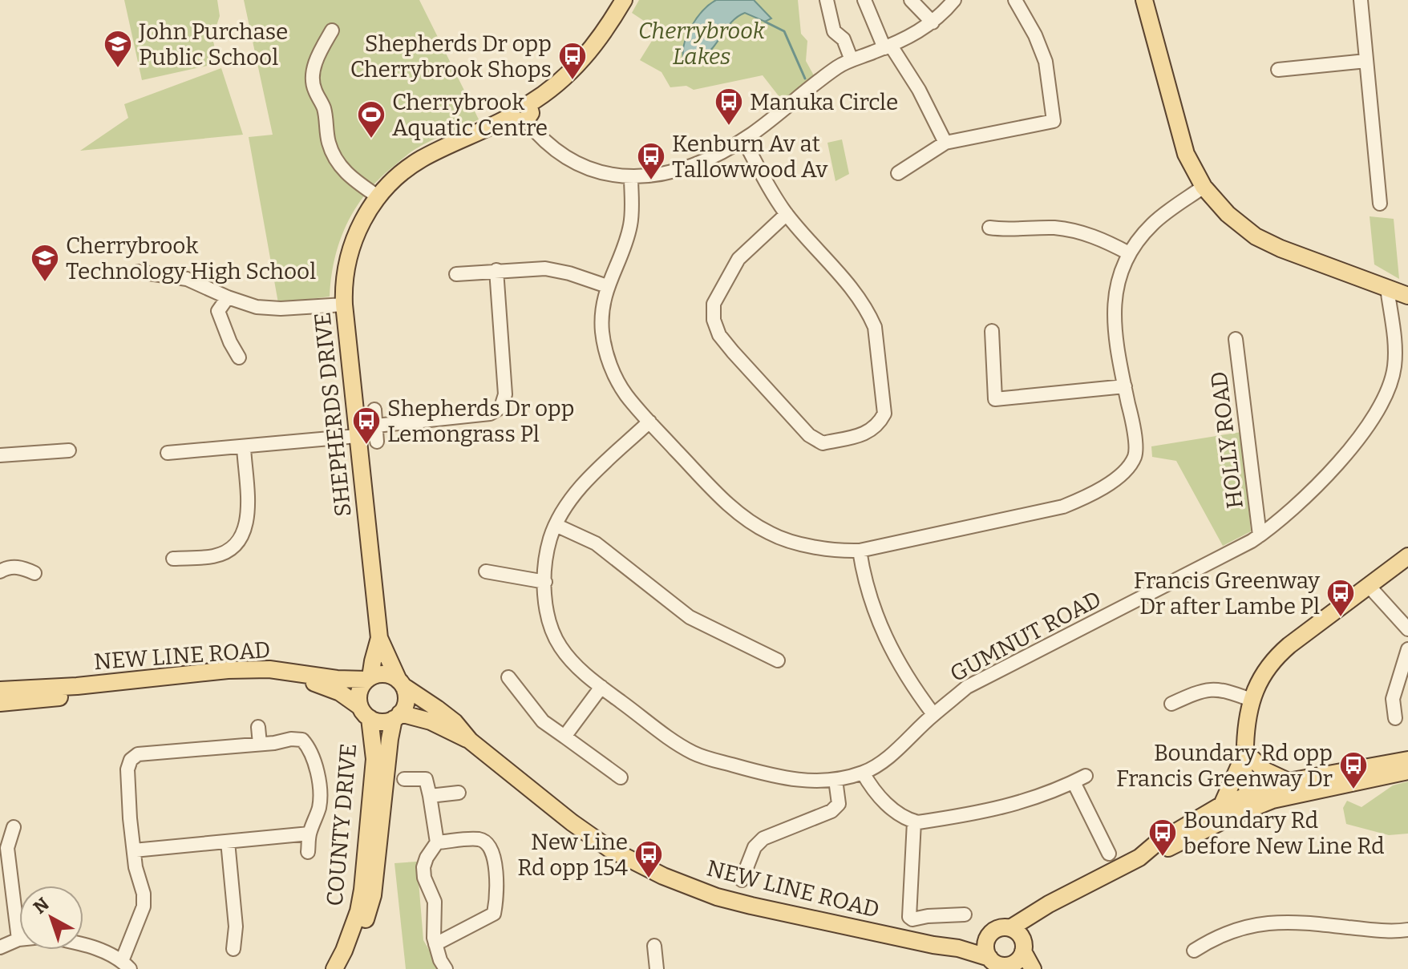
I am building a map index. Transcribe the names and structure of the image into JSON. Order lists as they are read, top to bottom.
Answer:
{
  "streets": {
    "main road": ["SHEPHERDS DRIVE", "NEW LINE ROAD", "COUNTY DRIVE"],
    "street": ["HOLLY ROAD", "GUMNUT ROAD"]
  },
  "crossings": [
    ["SHEPHERDS DRIVE", "NEW LINE ROAD"],
    ["SHEPHERDS DRIVE", "COUNTY DRIVE"],
    ["HOLLY ROAD", "GUMNUT ROAD"],
    ["NEW LINE ROAD", "COUNTY DRIVE"]
  ],
  "parks": ["Cherrybrook Lakes"],
  "places": {
    "school or university": ["John Purchase Public School", "Cherrybrook Technology High School"],
    "bus stop": [
      "Shepherds Dr opp Cherrybrook Shops",
      "Manuka Circle",
      "Kenburn Av at Tallowwood Av",
      "Shepherds Dr opp Lemongrass Pl",
      "Francis Greenway Dr after Lambe Pl",
      "Boundary Rd opp Francis Greenway Dr",
      "Boundary Rd before New Line Rd",
      "New Line Rd opp 154"
    ],
    "sports": ["Cherrybrook Aquatic Centre"]
  },
  "north": "top left"
}
